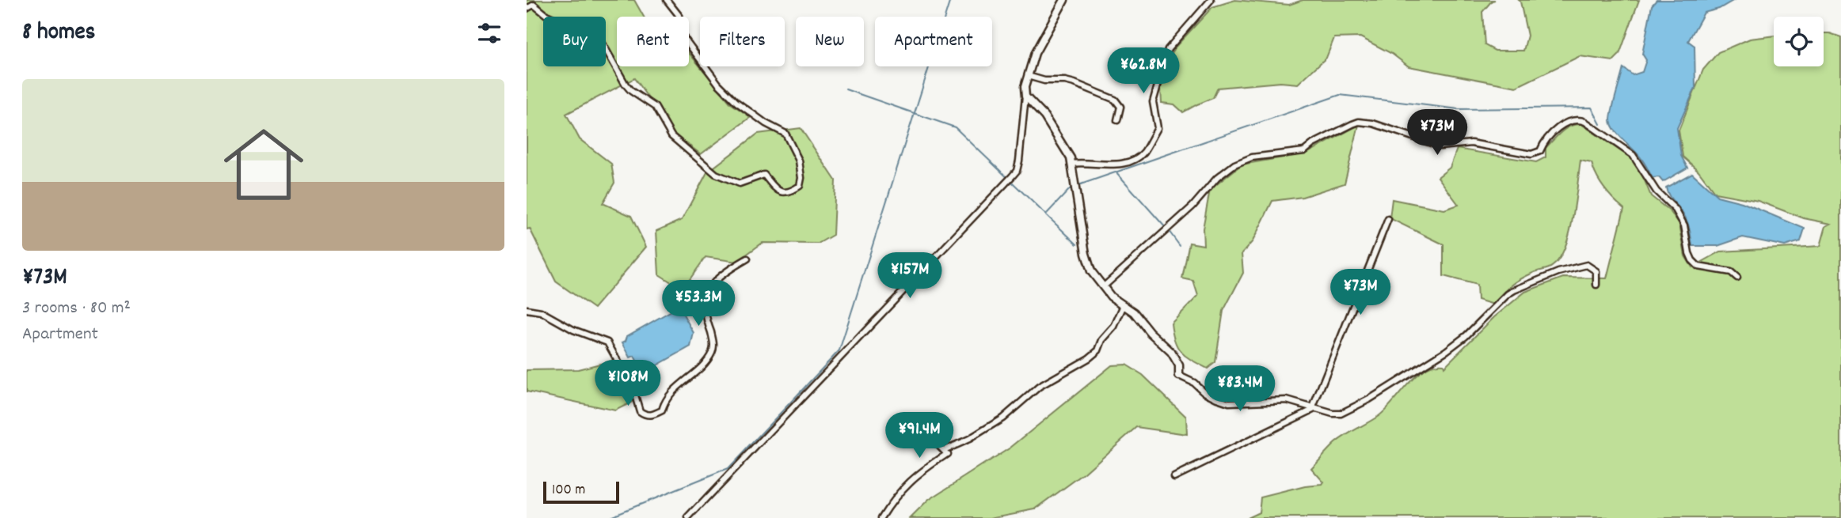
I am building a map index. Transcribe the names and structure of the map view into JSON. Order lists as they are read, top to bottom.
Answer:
{
  "scale_bar": "100 m",
  "page": {
    "heading": "8 homes",
    "chip": [
      "Buy",
      "Rent",
      "Filters",
      "New",
      "Apartment"
    ],
    "price": [
      "¥62.8M",
      "¥73M",
      "¥157M",
      "¥73M",
      "¥53.3M",
      "¥108M",
      "¥83.4M",
      "¥91.4M"
    ],
    "list": [
      {
        "name": "¥73M",
        "note": "3 rooms · 80 m² · Apartment"
      }
    ],
    "scale": "100 m"
  }
}
